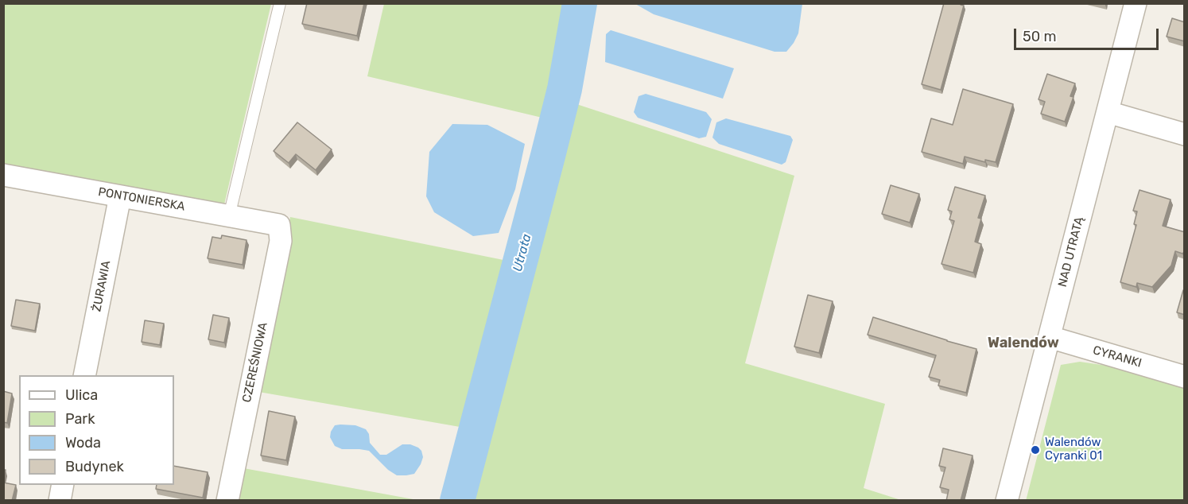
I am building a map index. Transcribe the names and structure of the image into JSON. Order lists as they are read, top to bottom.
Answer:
{
  "streets": {
    "street": [
      "PONTONIERSKA",
      "NAD UTRATĄ",
      "ŻURAWIA",
      "CYRANKI",
      "CZEREŚNIOWA"
    ]
  },
  "crossings": [
    ["PONTONIERSKA", "ŻURAWIA"],
    ["PONTONIERSKA", "CZEREŚNIOWA"],
    ["NAD UTRATĄ", "CYRANKI"]
  ],
  "districts": ["Walendów"],
  "water": ["Utrata"],
  "places": ["Walendów Cyranki 01"],
  "legend": [
    "Ulica",
    "Park",
    "Woda",
    "Budynek"
  ],
  "scale_bar": "50 m"
}
